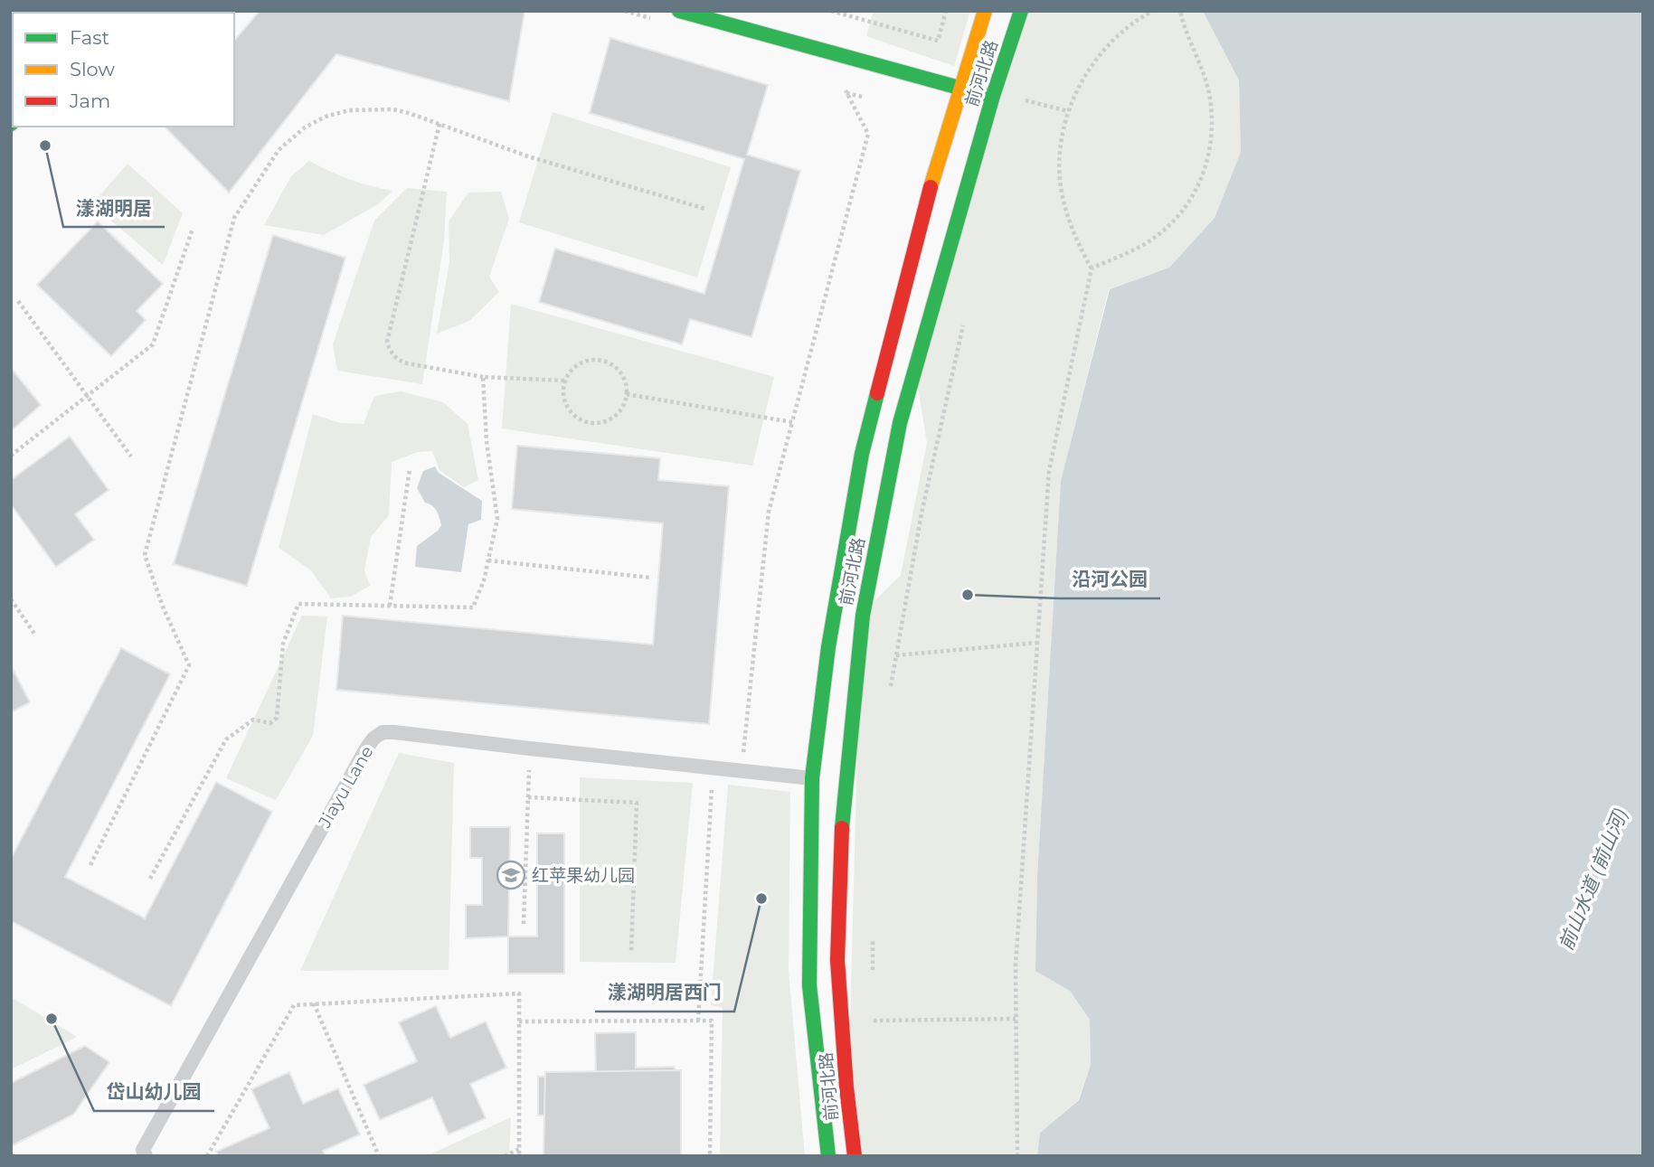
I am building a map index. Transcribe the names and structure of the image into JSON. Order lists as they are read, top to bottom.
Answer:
{
  "streets": {
    "main road": ["前河北路"],
    "lane": ["Jiayu Lane"]
  },
  "crossings": [
    ["前河北路", "Jiayu Lane"]
  ],
  "water": ["前山水道 (前山河)"],
  "places": {
    "other": [
      "漾湖明居",
      "沿河公园",
      "漾湖明居西门",
      "岱山幼儿园"
    ],
    "school or university": ["红苹果幼儿园"]
  },
  "legend": ["Fast", "Slow", "Jam"]
}
